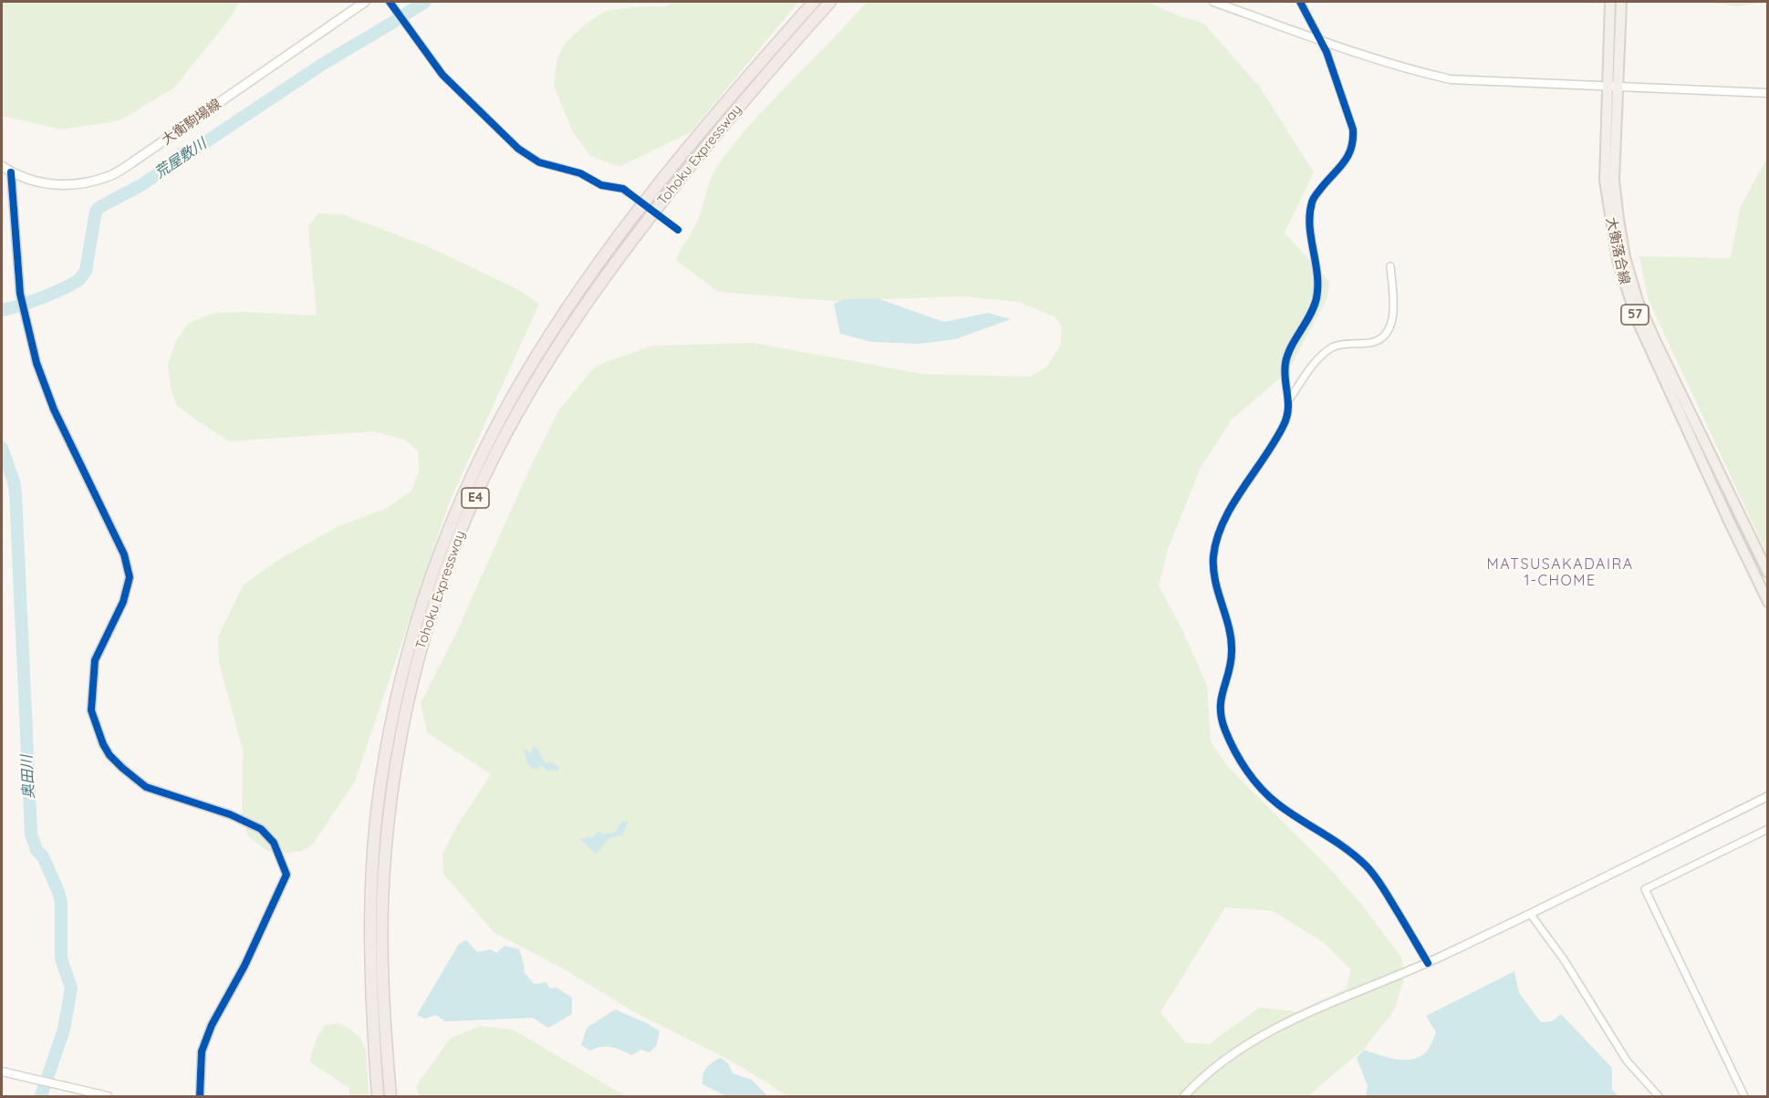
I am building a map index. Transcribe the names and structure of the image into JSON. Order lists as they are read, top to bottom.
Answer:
{
  "streets": {
    "highway": ["Tohoku Expressway", "E4"],
    "main road": ["大衡駒場線", "大衡落合線", "57"]
  },
  "districts": ["MATSUSAKADAIRA 1-CHOME"],
  "water": ["荒屋敷川", "奥田川"]
}
